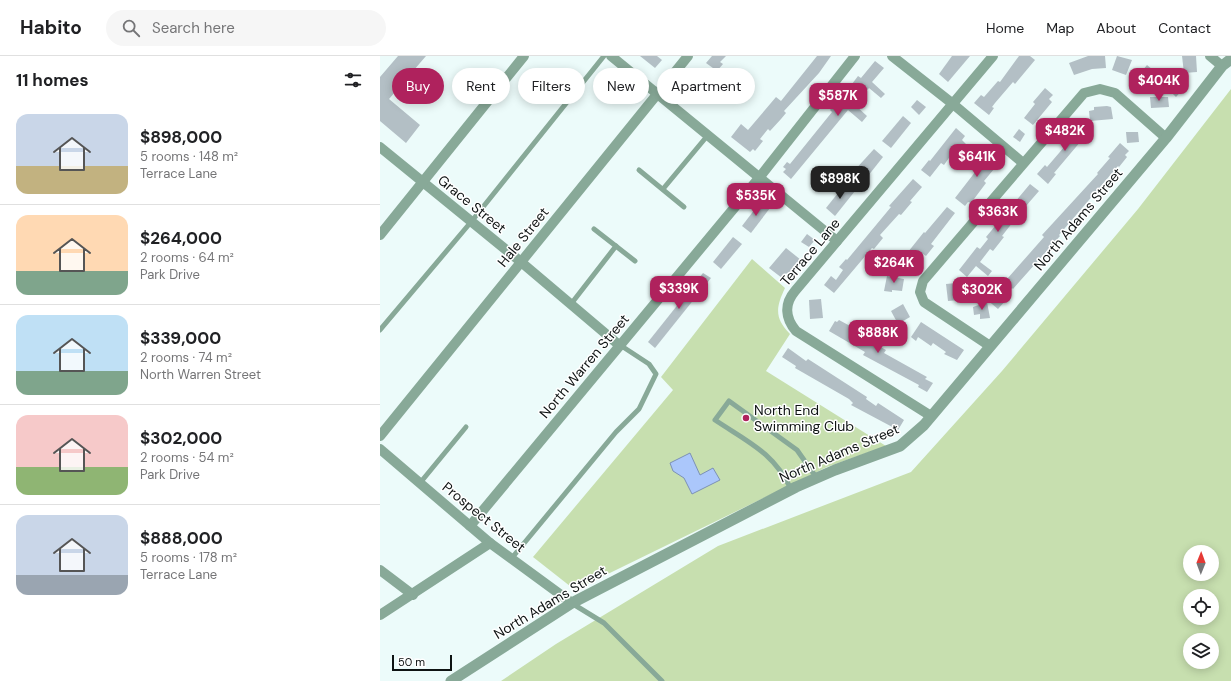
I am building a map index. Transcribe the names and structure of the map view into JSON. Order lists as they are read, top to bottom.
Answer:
{
  "streets": {
    "street": [
      "Grace Street",
      "North Adams Street",
      "Hale Street",
      "Terrace Lane",
      "North Warren Street",
      "Prospect Street"
    ]
  },
  "crossings": [
    ["Grace Street", "Hale Street"],
    ["Grace Street", "North Warren Street"],
    ["North Adams Street", "Terrace Lane"],
    ["North Adams Street", "Prospect Street"],
    ["North Warren Street", "Prospect Street"]
  ],
  "places": ["North End Swimming Club"],
  "scale_bar": "50 m",
  "north": "top",
  "page": {
    "header": "Habito",
    "search": "Search here",
    "nav": [
      "Home",
      "Map",
      "About",
      "Contact"
    ],
    "heading": "11 homes",
    "price": [
      "$404K",
      "$587K",
      "$482K",
      "$641K",
      "$898K",
      "$535K",
      "$363K",
      "$264K",
      "$339K",
      "$302K",
      "$888K"
    ],
    "chip": [
      "Buy",
      "Rent",
      "Filters",
      "New",
      "Apartment"
    ],
    "list": [
      {
        "name": "$898,000",
        "note": "5 rooms · 148 m² · Terrace Lane"
      },
      {
        "name": "$264,000",
        "note": "2 rooms · 64 m² · Park Drive"
      },
      {
        "name": "$339,000",
        "note": "2 rooms · 74 m² · North Warren Street"
      },
      {
        "name": "$302,000",
        "note": "2 rooms · 54 m² · Park Drive"
      },
      {
        "name": "$888,000",
        "note": "5 rooms · 178 m² · Terrace Lane"
      }
    ],
    "scale": "50 m"
  }
}
